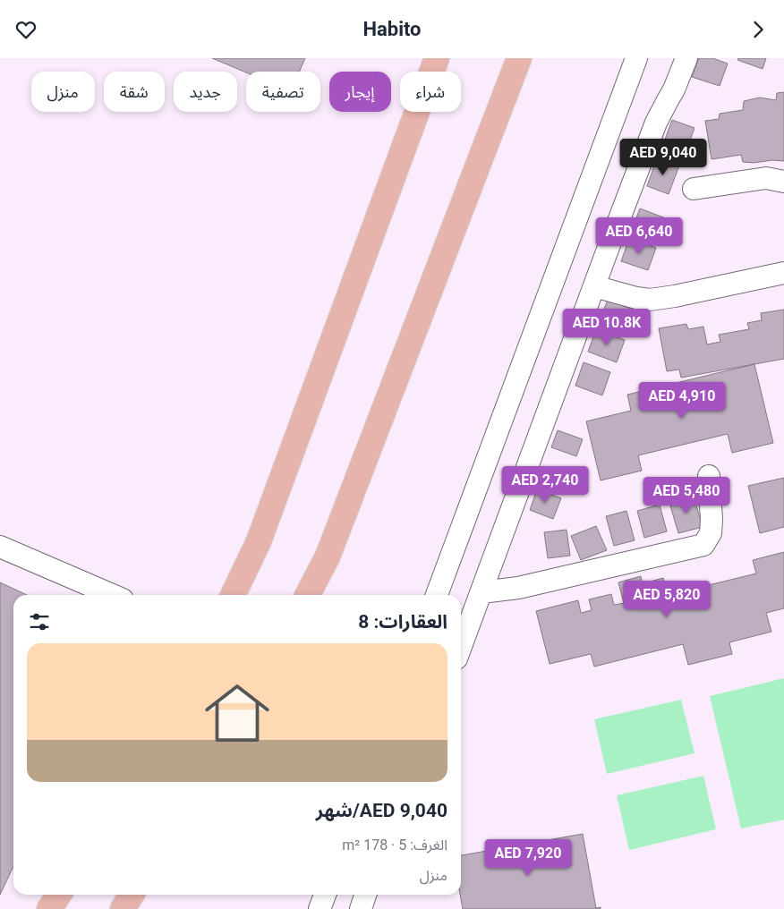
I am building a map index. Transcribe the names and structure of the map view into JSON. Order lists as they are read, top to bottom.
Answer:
{
  "page": {
    "header": "Habito",
    "chip": [
      "شراء",
      "إيجار",
      "تصفية",
      "جديد",
      "شقة",
      "منزل"
    ],
    "price": [
      "AED 9,040",
      "AED 6,640",
      "AED 10.8K",
      "AED 4,910",
      "AED 2,740",
      "AED 5,480",
      "AED 5,820",
      "AED 7,920"
    ],
    "heading": "العقارات: 8",
    "list": [
      {
        "name": "AED 9,040/شهر",
        "note": "الغرف: 5 · 178 m² · منزل"
      }
    ]
  }
}
